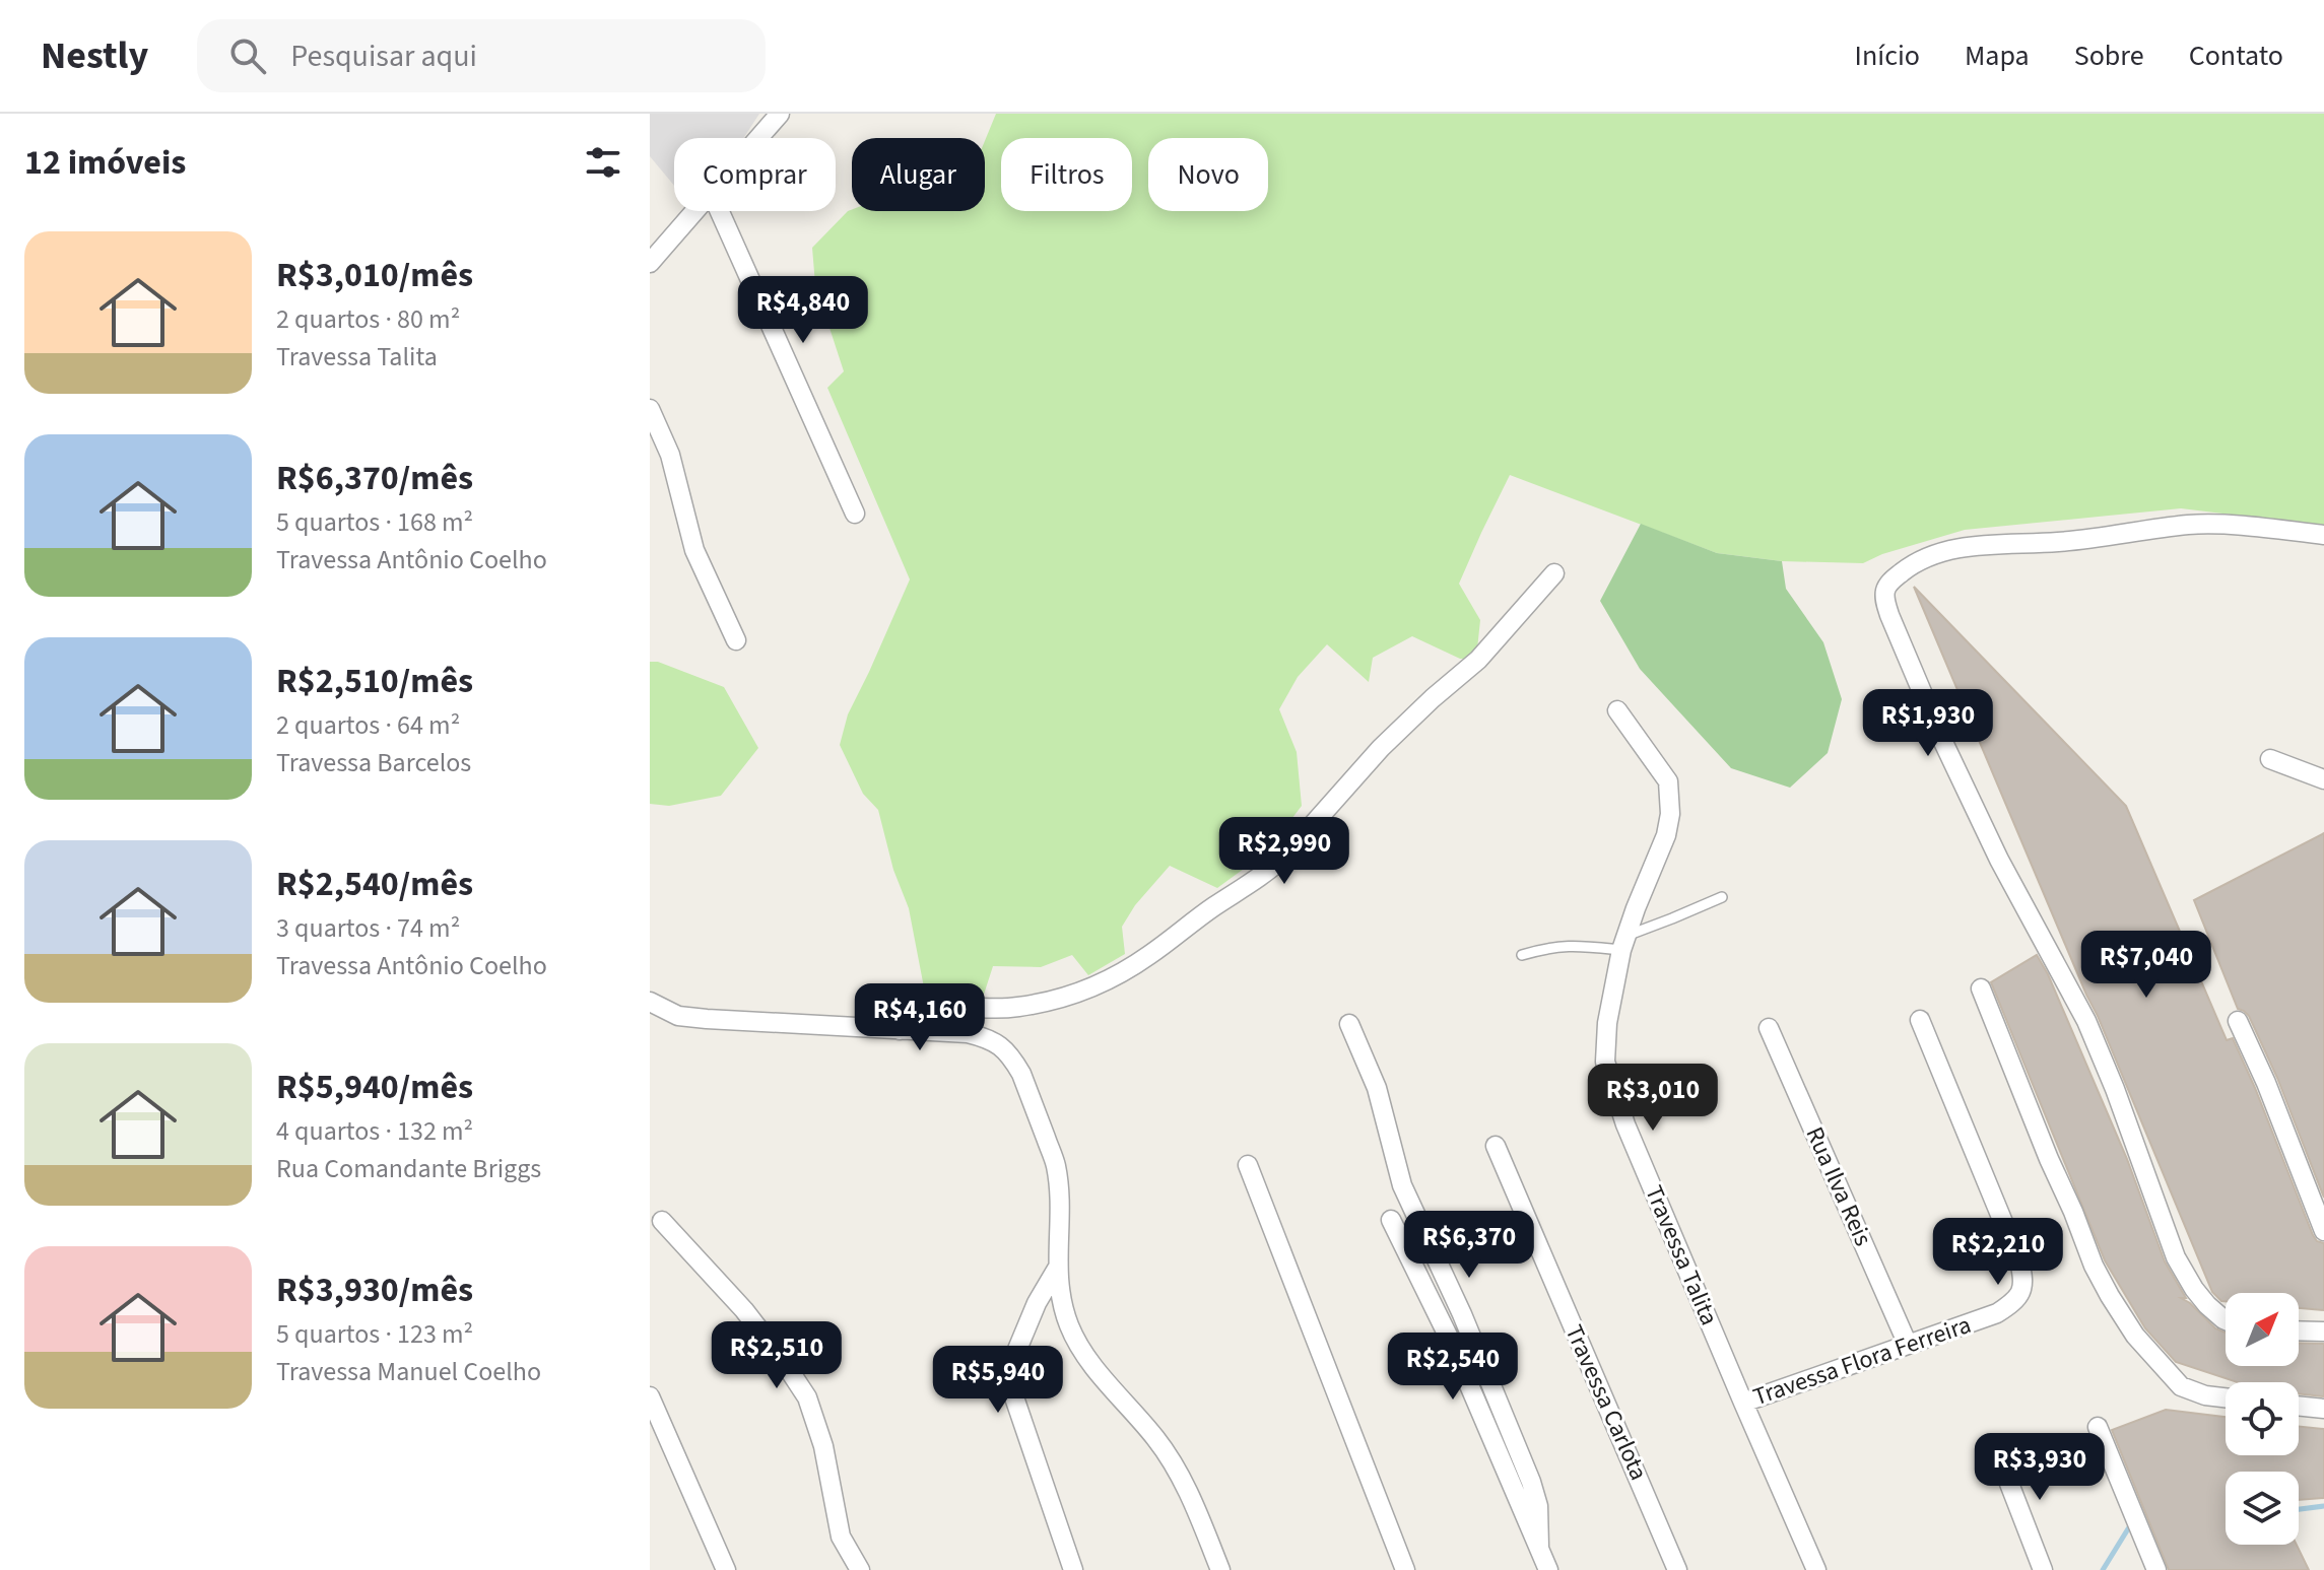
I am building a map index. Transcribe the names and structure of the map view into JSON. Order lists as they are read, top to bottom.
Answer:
{
  "streets": {
    "street": [
      "Rua Ilva Reis",
      "Travessa Talita",
      "Travessa Flora Ferreira",
      "Travessa Carlota"
    ]
  },
  "crossings": [
    ["Rua Ilva Reis", "Travessa Flora Ferreira"],
    ["Travessa Talita", "Travessa Flora Ferreira"]
  ],
  "north": "top right",
  "page": {
    "header": "Nestly",
    "search": "Pesquisar aqui",
    "nav": [
      "Início",
      "Mapa",
      "Sobre",
      "Contato"
    ],
    "heading": "12 imóveis",
    "chip": [
      "Comprar",
      "Alugar",
      "Filtros",
      "Novo"
    ],
    "list": [
      {
        "name": "R$3,010/mês",
        "note": "2 quartos · 80 m² · Travessa Talita"
      },
      {
        "name": "R$6,370/mês",
        "note": "5 quartos · 168 m² · Travessa Antônio Coelho"
      },
      {
        "name": "R$2,510/mês",
        "note": "2 quartos · 64 m² · Travessa Barcelos"
      },
      {
        "name": "R$2,540/mês",
        "note": "3 quartos · 74 m² · Travessa Antônio Coelho"
      },
      {
        "name": "R$5,940/mês",
        "note": "4 quartos · 132 m² · Rua Comandante Briggs"
      },
      {
        "name": "R$3,930/mês",
        "note": "5 quartos · 123 m² · Travessa Manuel Coelho"
      }
    ],
    "price": [
      "R$4,840",
      "R$1,930",
      "R$2,990",
      "R$7,040",
      "R$4,160",
      "R$3,010",
      "R$6,370",
      "R$2,210",
      "R$2,510",
      "R$2,540",
      "R$5,940",
      "R$3,930"
    ]
  }
}
